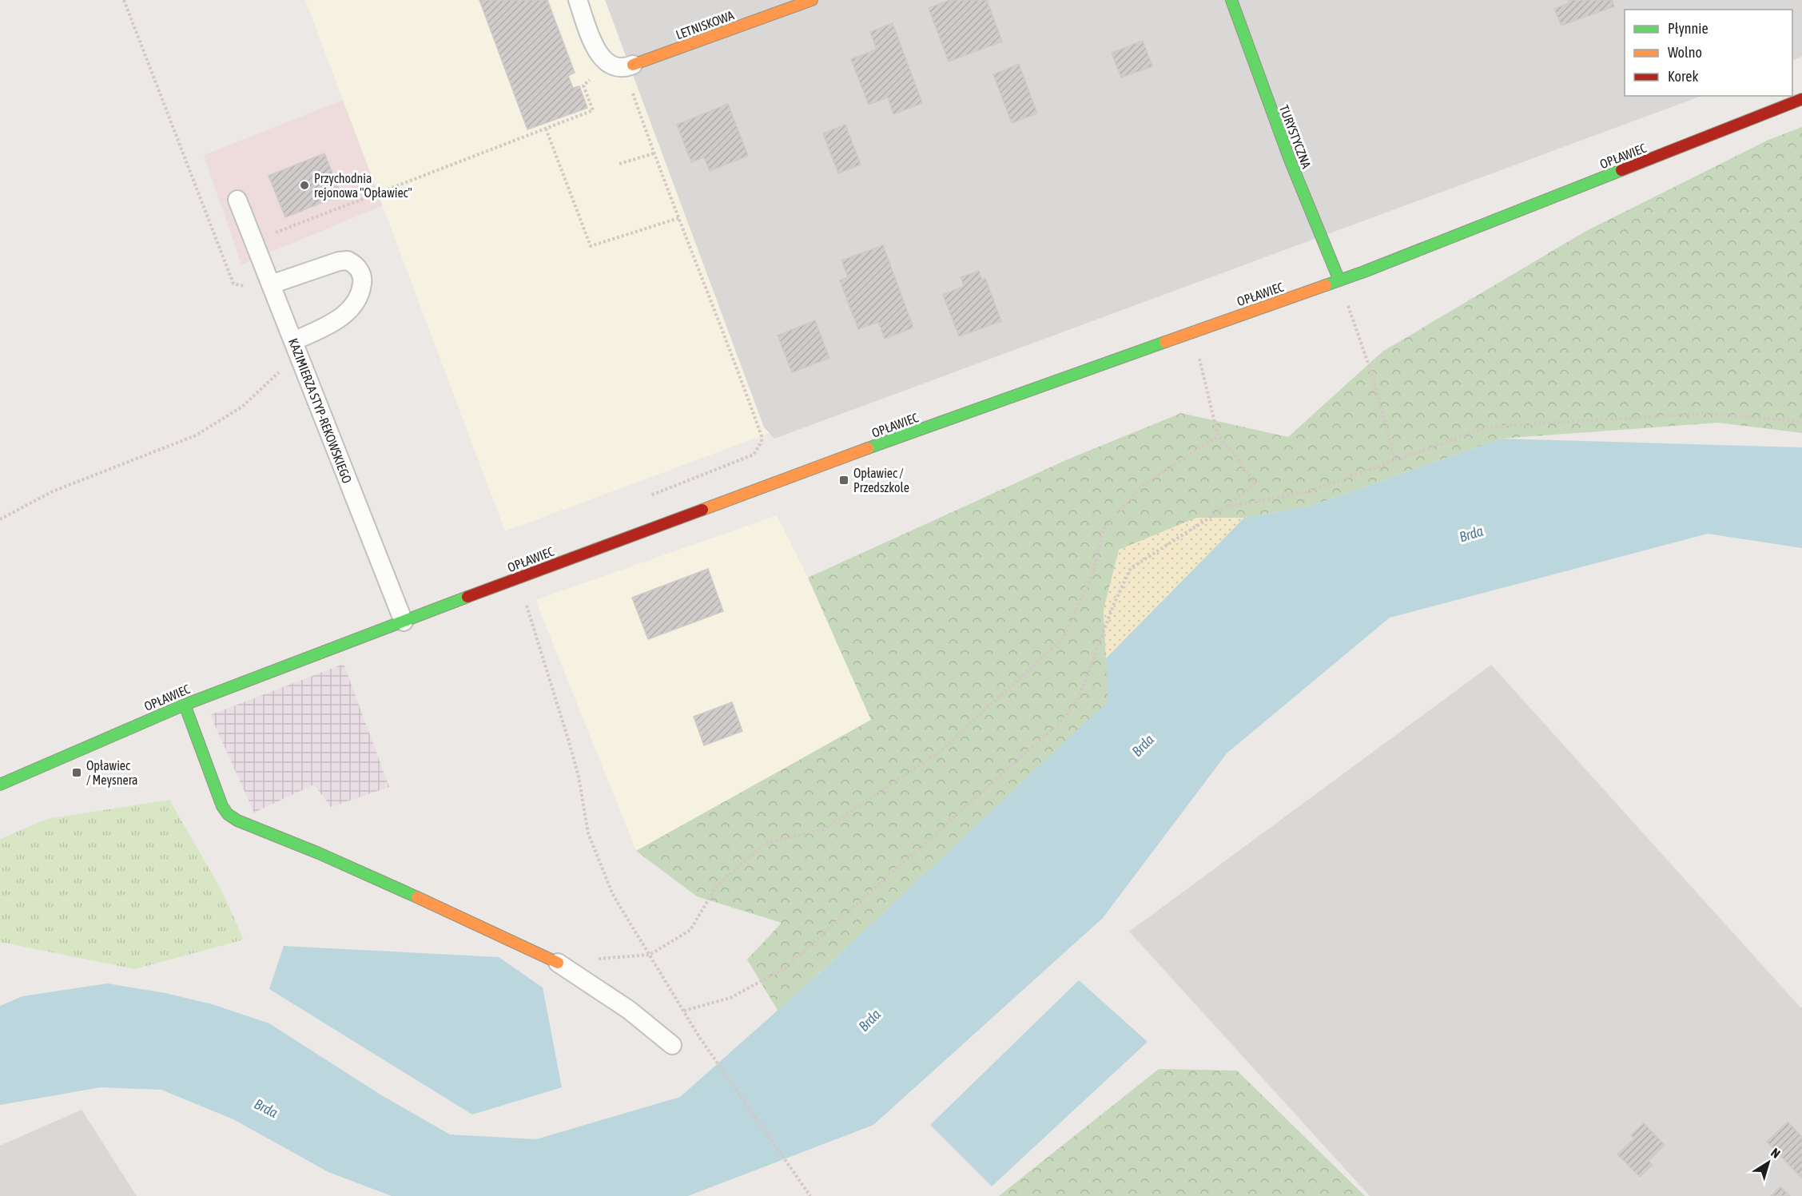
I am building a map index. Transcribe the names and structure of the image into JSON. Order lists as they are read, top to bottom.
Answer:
{
  "streets": {
    "street": ["LETNISKOWA", "TURYSTYCZNA", "OPŁAWIEC"],
    "lane": ["KAZIMIERZA STYP-REKOWSKIEGO"]
  },
  "crossings": [
    ["TURYSTYCZNA", "OPŁAWIEC"],
    ["OPŁAWIEC", "KAZIMIERZA STYP-REKOWSKIEGO"]
  ],
  "water": ["Brda"],
  "places": {
    "other": ["Przychodnia rejonowa \"Opławiec\""],
    "transit": ["Opławiec / Przedszkole", "Opławiec / Meysnera"]
  },
  "legend": ["Płynnie", "Wolno", "Korek"],
  "north": "top right"
}
